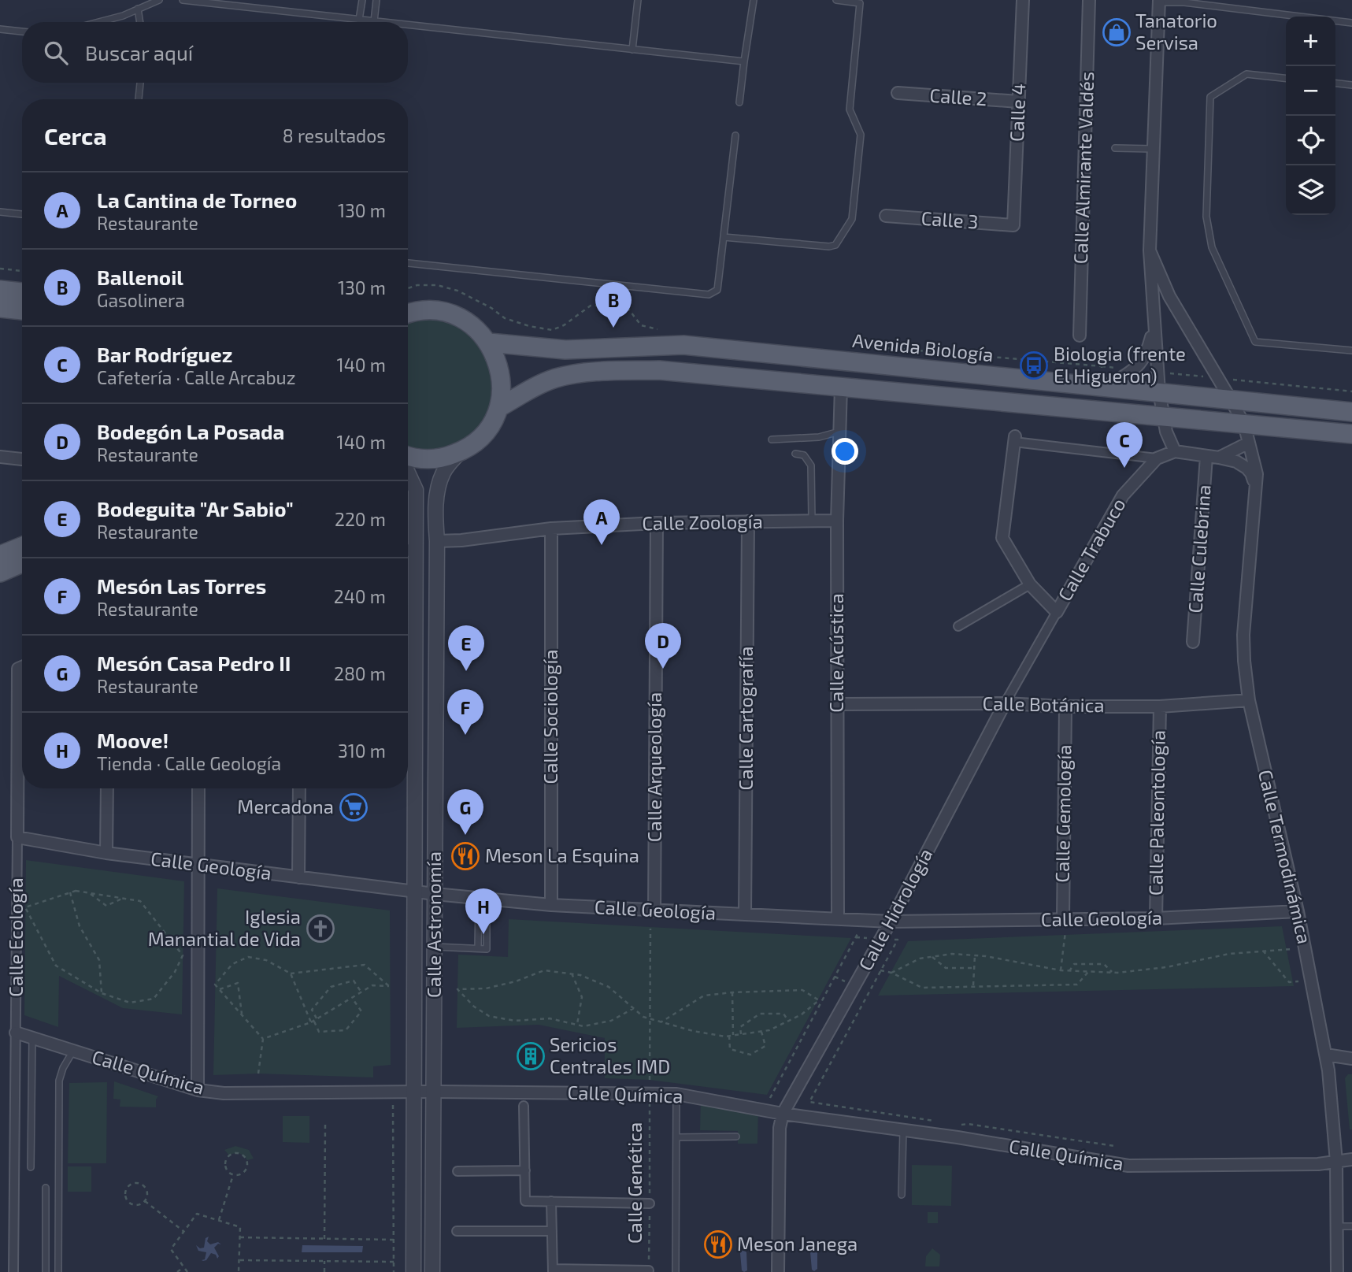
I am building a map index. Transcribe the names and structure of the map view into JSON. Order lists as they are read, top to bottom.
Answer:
{
  "streets": {
    "main road": ["Avenida Biología"],
    "street": [
      "Calle 2",
      "Calle 4",
      "Calle Almirante Valdés",
      "Calle 3",
      "Calle Zoología",
      "Calle Culebrina",
      "Calle Trabuco",
      "Calle Acústica",
      "Calle Botánica",
      "Calle Sociología",
      "Calle Cartografía",
      "Calle Arqueología",
      "Calle Paleontología",
      "Calle Gemología",
      "Calle Termodinámica",
      "Calle Geología",
      "Calle Hidrología",
      "Calle Astronomía",
      "Calle Ecología",
      "Calle Química"
    ],
    "path": ["Calle Genética"]
  },
  "crossings": [
    ["Calle 2", "Calle 4"],
    ["Calle 4", "Calle 3"],
    ["Avenida Biología", "Calle Termodinámica"],
    ["Calle Zoología", "Calle Acústica"],
    ["Calle Zoología", "Calle Sociología"],
    ["Calle Zoología", "Calle Cartografía"],
    ["Calle Zoología", "Calle Arqueología"],
    ["Calle Zoología", "Calle Astronomía"],
    ["Calle Trabuco", "Calle Botánica"],
    ["Calle Trabuco", "Calle Hidrología"],
    ["Calle Acústica", "Calle Botánica"],
    ["Calle Acústica", "Calle Geología"],
    ["Calle Botánica", "Calle Paleontología"],
    ["Calle Botánica", "Calle Gemología"],
    ["Calle Botánica", "Calle Termodinámica"],
    ["Calle Botánica", "Calle Hidrología"],
    ["Calle Sociología", "Calle Geología"],
    ["Calle Cartografía", "Calle Geología"],
    ["Calle Arqueología", "Calle Geología"],
    ["Calle Paleontología", "Calle Geología"],
    ["Calle Gemología", "Calle Geología"],
    ["Calle Termodinámica", "Calle Geología"],
    ["Calle Termodinámica", "Calle Química"],
    ["Calle Geología", "Calle Hidrología"],
    ["Calle Geología", "Calle Astronomía"],
    ["Calle Geología", "Calle Ecología"],
    ["Calle Hidrología", "Calle Química"],
    ["Calle Astronomía", "Calle Química"],
    ["Calle Ecología", "Calle Química"],
    ["Calle Química", "Calle Genética"]
  ],
  "places": {
    "shop": ["Tanatorio Servisa"],
    "bus stop": ["Biologia (frente El Higueron)"],
    "supermarket": ["Mercadona"],
    "restaurant": ["Meson La Esquina", "Meson Janega"],
    "church": ["Iglesia Manantial de Vida"],
    "building": ["Sericios Centrales IMD"]
  },
  "page": {
    "map_buttons": ["+", "−"],
    "search": "Buscar aquí",
    "heading": ["Cerca", "8 resultados"],
    "list": [
      {
        "mark": "A",
        "name": "La Cantina de Torneo",
        "note": "Restaurante",
        "value": "130 m"
      },
      {
        "mark": "B",
        "name": "Ballenoil",
        "note": "Gasolinera",
        "value": "130 m"
      },
      {
        "mark": "C",
        "name": "Bar Rodríguez",
        "note": "Cafetería · Calle Arcabuz",
        "value": "140 m"
      },
      {
        "mark": "D",
        "name": "Bodegón La Posada",
        "note": "Restaurante",
        "value": "140 m"
      },
      {
        "mark": "E",
        "name": "Bodeguita \"Ar Sabio\"",
        "note": "Restaurante",
        "value": "220 m"
      },
      {
        "mark": "F",
        "name": "Mesón Las Torres",
        "note": "Restaurante",
        "value": "240 m"
      },
      {
        "mark": "G",
        "name": "Mesón Casa Pedro II",
        "note": "Restaurante",
        "value": "280 m"
      },
      {
        "mark": "H",
        "name": "Moove!",
        "note": "Tienda · Calle Geología",
        "value": "310 m"
      }
    ],
    "pins": [
      "B",
      "C",
      "A",
      "D",
      "E",
      "F",
      "G",
      "H"
    ]
  }
}
